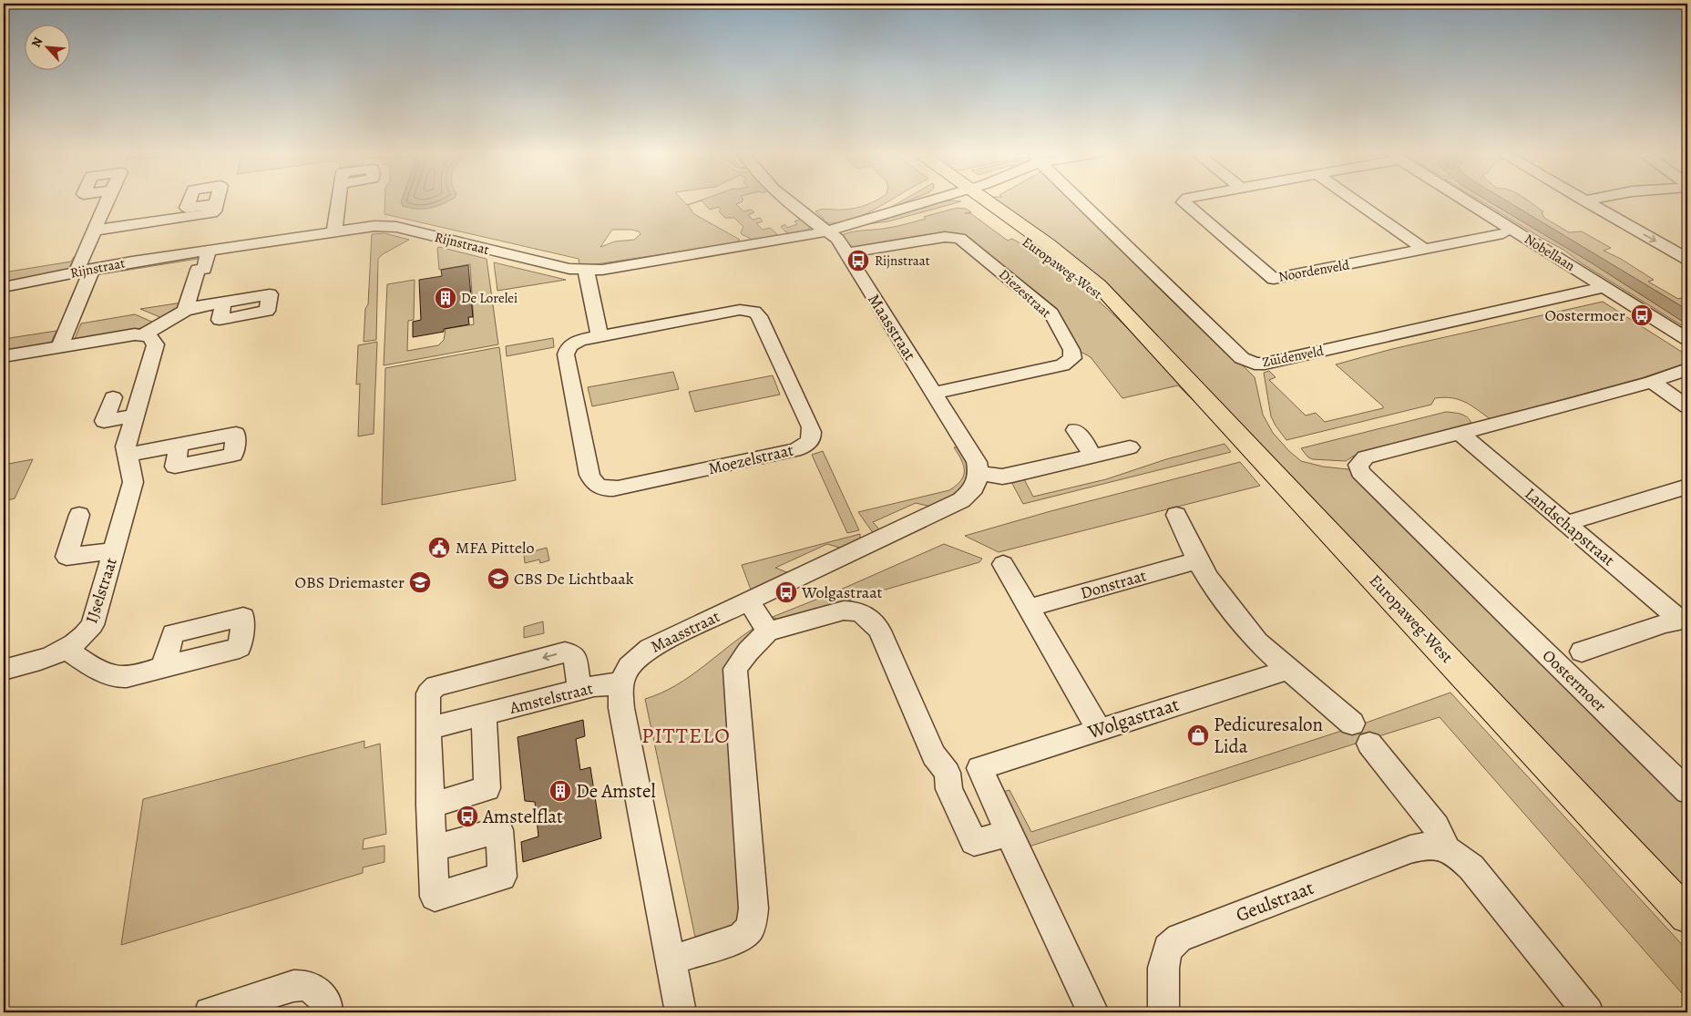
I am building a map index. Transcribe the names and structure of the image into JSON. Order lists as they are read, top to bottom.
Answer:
{
  "streets": {
    "main road": ["Europaweg-West"],
    "street": [
      "Rijnstraat",
      "Nobellaan",
      "Noordenveld",
      "Diezestraat",
      "Maasstraat",
      "Zuidenveld",
      "Moezelstraat",
      "Landschapstraat",
      "Donstraat",
      "IJselstraat",
      "Oostermoer",
      "Amstelstraat",
      "Wolgastraat",
      "Geulstraat"
    ]
  },
  "crossings": [
    ["Rijnstraat", "Maasstraat"],
    ["Nobellaan", "Noordenveld"],
    ["Nobellaan", "Zuidenveld"],
    ["Diezestraat", "Maasstraat"],
    ["Maasstraat", "Amstelstraat"],
    ["Landschapstraat", "Oostermoer"],
    ["Wolgastraat", "Geulstraat"]
  ],
  "districts": ["PITTELO"],
  "places": {
    "bus stop": [
      "Rijnstraat",
      "Oostermoer",
      "Wolgastraat",
      "Amstelflat"
    ],
    "building": ["De Lorelei", "De Amstel"],
    "public building": ["MFA Pittelo"],
    "school or university": ["CBS De Lichtbaak", "OBS Driemaster"],
    "shop": ["Pedicuresalon Lida"]
  },
  "north": "top left"
}
